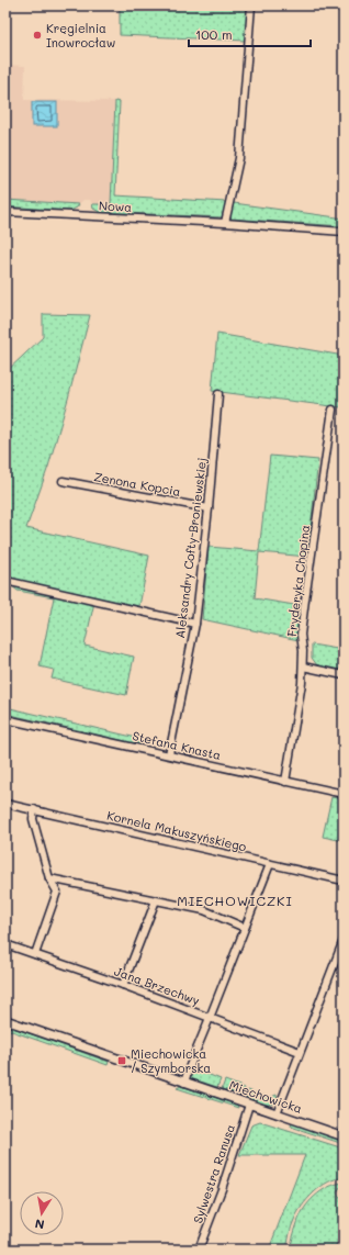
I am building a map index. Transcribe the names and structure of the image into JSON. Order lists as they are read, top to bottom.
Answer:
{
  "streets": {
    "street": [
      "Nowa",
      "Zenona Kopcia",
      "Aleksandry Cofty-Broniewskiej",
      "Fryderyka Chopina",
      "Stefana Knasta",
      "Kornela Makuszyńskiego",
      "Jana Brzechwy",
      "Miechowicka",
      "Sylwestra Ranusa"
    ]
  },
  "crossings": [
    ["Zenona Kopcia", "Aleksandry Cofty-Broniewskiej"],
    ["Aleksandry Cofty-Broniewskiej", "Stefana Knasta"],
    ["Fryderyka Chopina", "Stefana Knasta"],
    ["Miechowicka", "Sylwestra Ranusa"]
  ],
  "districts": ["MIECHOWICZKI"],
  "places": {
    "other": ["Kręgielnia Inowrocław"],
    "transit": ["Miechowicka / Szymborska"]
  },
  "scale_bar": "100 m",
  "north": "bottom"
}
